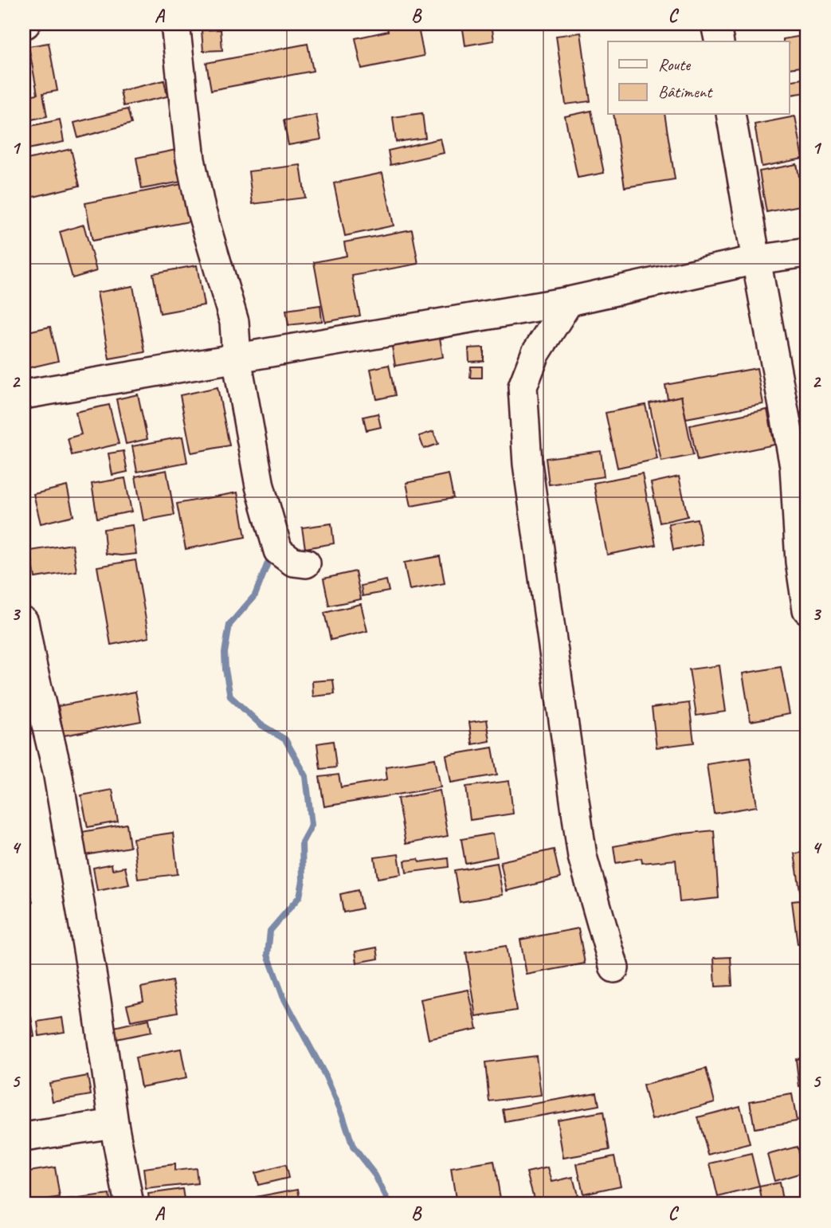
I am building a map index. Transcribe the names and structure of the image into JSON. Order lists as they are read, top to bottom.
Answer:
{
  "legend": ["Route", "Bâtiment"],
  "grid": {
    "columns": ["A", "B", "C"],
    "rows": [
      "1",
      "2",
      "3",
      "4",
      "5"
    ]
  }
}
